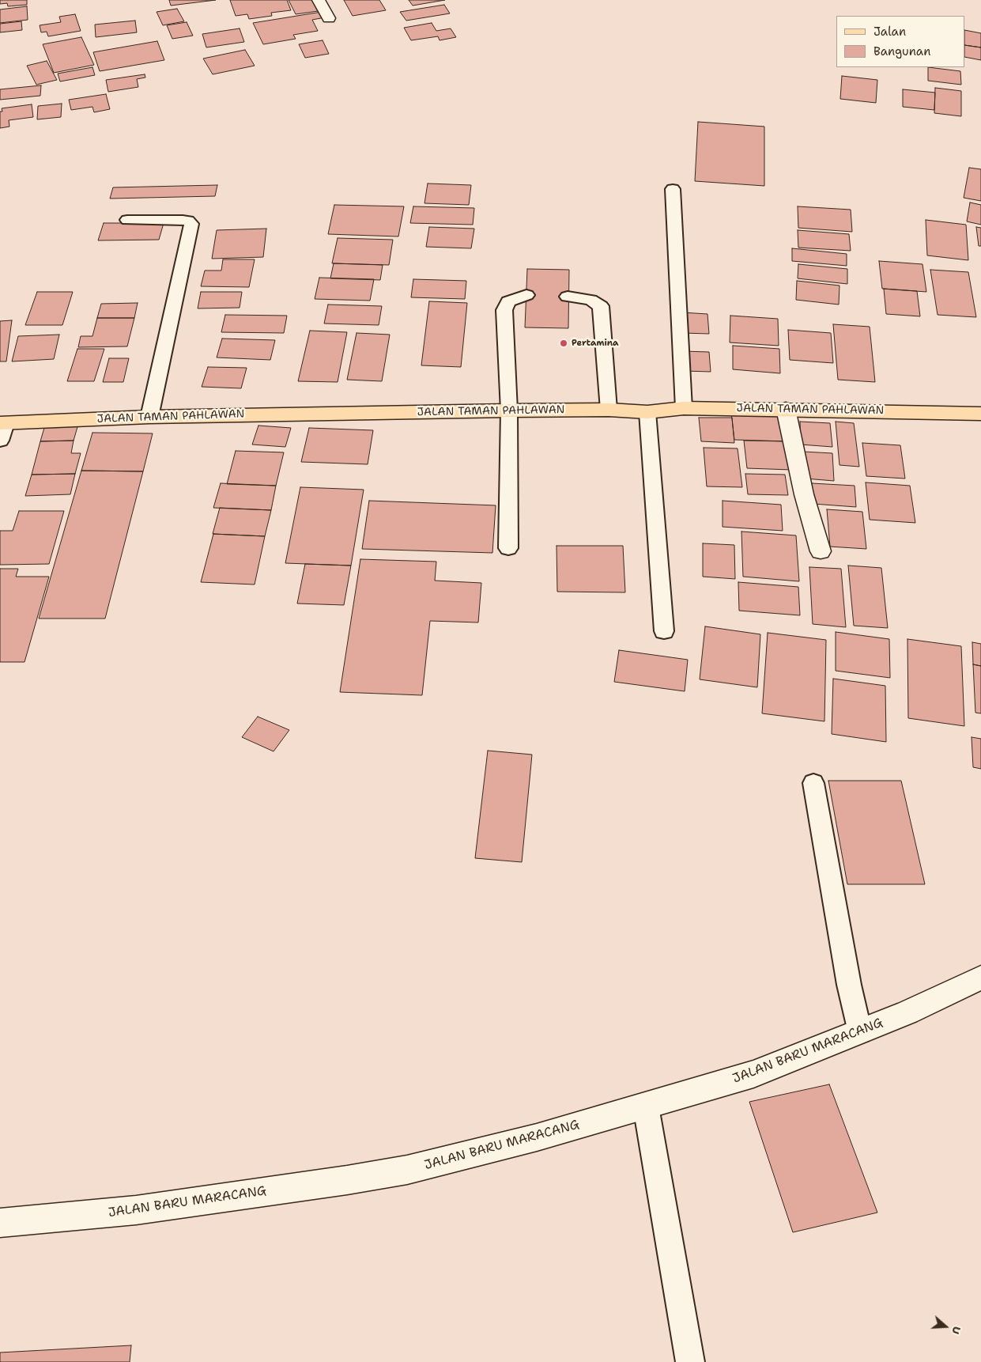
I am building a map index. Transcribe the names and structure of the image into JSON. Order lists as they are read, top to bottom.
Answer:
{
  "streets": {
    "main road": ["JALAN TAMAN PAHLAWAN"],
    "street": ["JALAN BARU MARACANG"]
  },
  "places": ["Pertamina"],
  "legend": ["Jalan", "Bangunan"],
  "north": "right"
}
